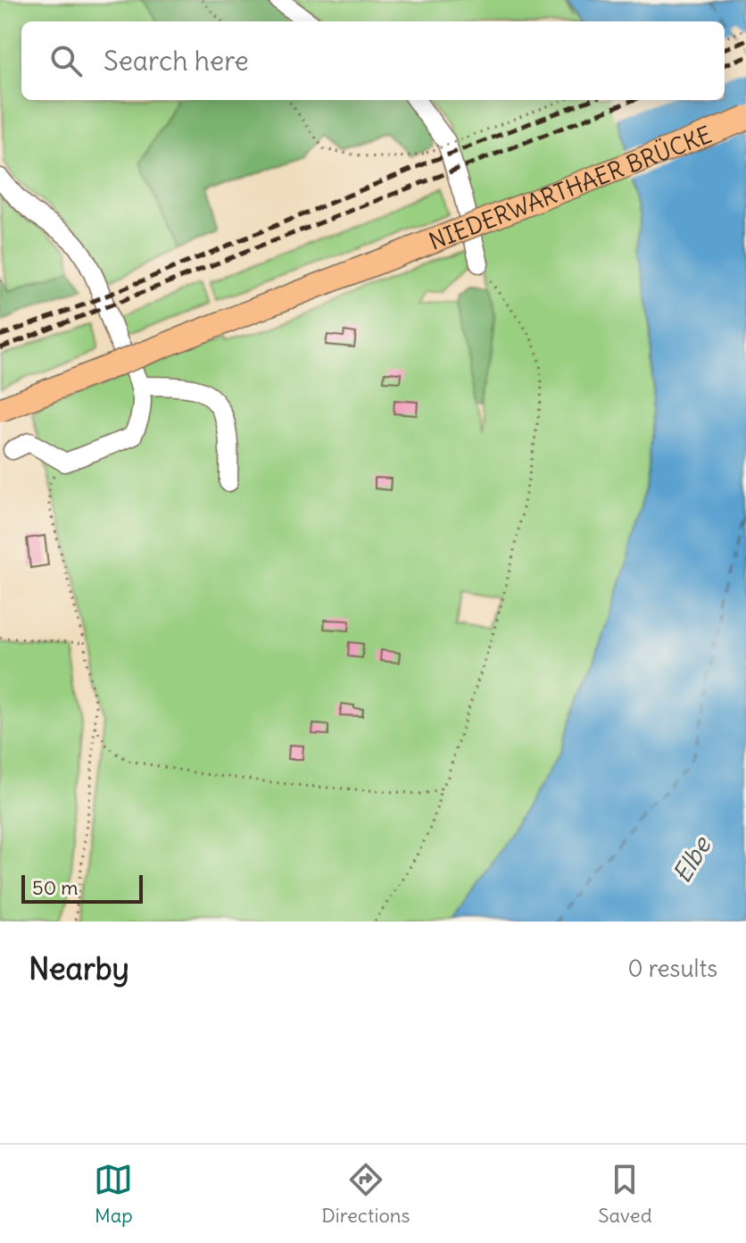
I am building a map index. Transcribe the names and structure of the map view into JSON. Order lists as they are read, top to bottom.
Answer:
{
  "streets": {
    "main road": ["NIEDERWARTHAER BRÜCKE"]
  },
  "water": ["Elbe"],
  "scale_bar": "50 m",
  "page": {
    "search": "Search here",
    "scale": "50 m",
    "heading": ["Nearby", "0 results"],
    "nav": ["Map", "Directions", "Saved"]
  }
}
